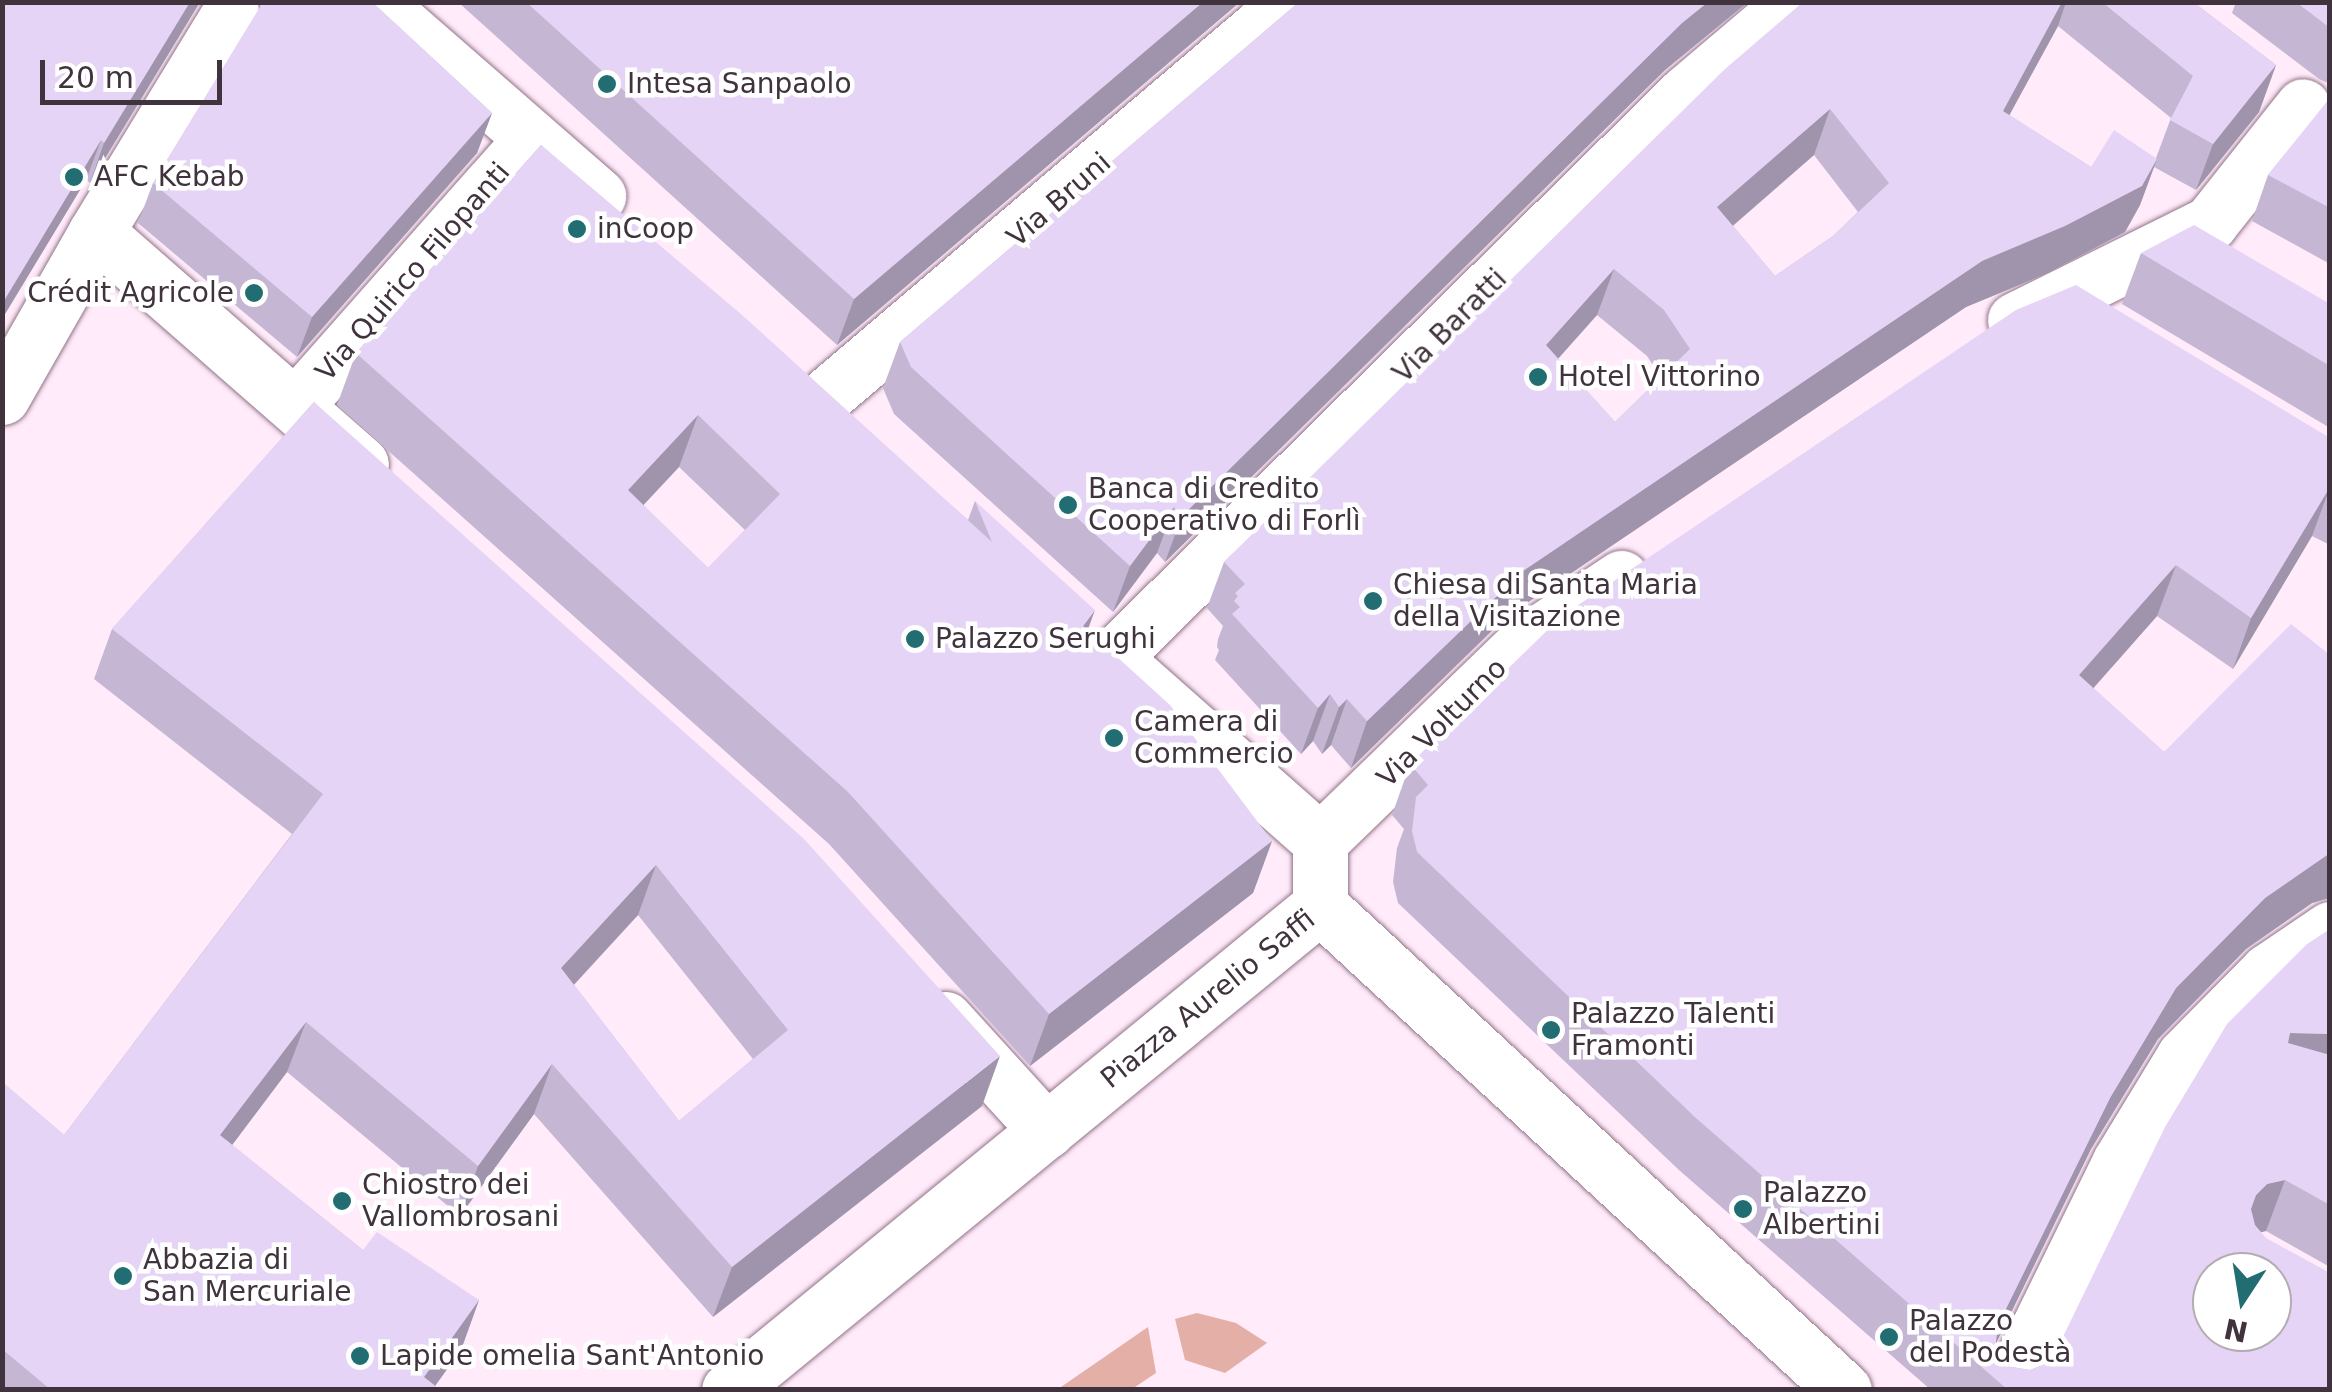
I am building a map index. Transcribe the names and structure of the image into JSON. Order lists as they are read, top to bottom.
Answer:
{
  "streets": {
    "street": [
      "Via Bruni",
      "Via Quirico Filopanti",
      "Via Baratti",
      "Via Volturno",
      "Piazza Aurelio Saffi"
    ]
  },
  "places": [
    "Intesa Sanpaolo",
    "AFC Kebab",
    "inCoop",
    "Crédit Agricole",
    "Hotel Vittorino",
    "Banca di Credito Cooperativo di Forlì",
    "Chiesa di Santa Maria della Visitazione",
    "Palazzo Serughi",
    "Camera di Commercio",
    "Palazzo Talenti Framonti",
    "Chiostro dei Vallombrosani",
    "Palazzo Albertini",
    "Abbazia di San Mercuriale",
    "Palazzo del Podestà",
    "Lapide omelia Sant'Antonio"
  ],
  "scale_bar": "20 m",
  "north": "bottom"
}
